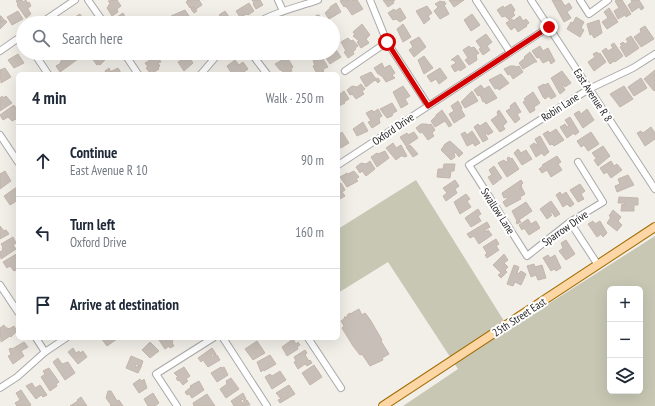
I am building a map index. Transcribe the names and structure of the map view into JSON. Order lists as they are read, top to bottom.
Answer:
{
  "streets": {
    "main road": ["25th Street East"],
    "street": [
      "East Avenue R 8",
      "Robin Lane",
      "Oxford Drive",
      "Swallow Lane",
      "Sparrow Drive"
    ]
  },
  "crossings": [
    ["East Avenue R 8", "Robin Lane"],
    ["East Avenue R 8", "Oxford Drive"],
    ["Robin Lane", "Swallow Lane"],
    ["Swallow Lane", "Sparrow Drive"]
  ],
  "page": {
    "search": "Search here",
    "heading": ["4 min", "Walk · 250 m"],
    "list": [
      ["Continue", "East Avenue R 10", "90 m"],
      ["Turn left", "Oxford Drive", "160 m"],
      "Arrive at destination"
    ],
    "map_buttons": ["+", "−"]
  }
}
